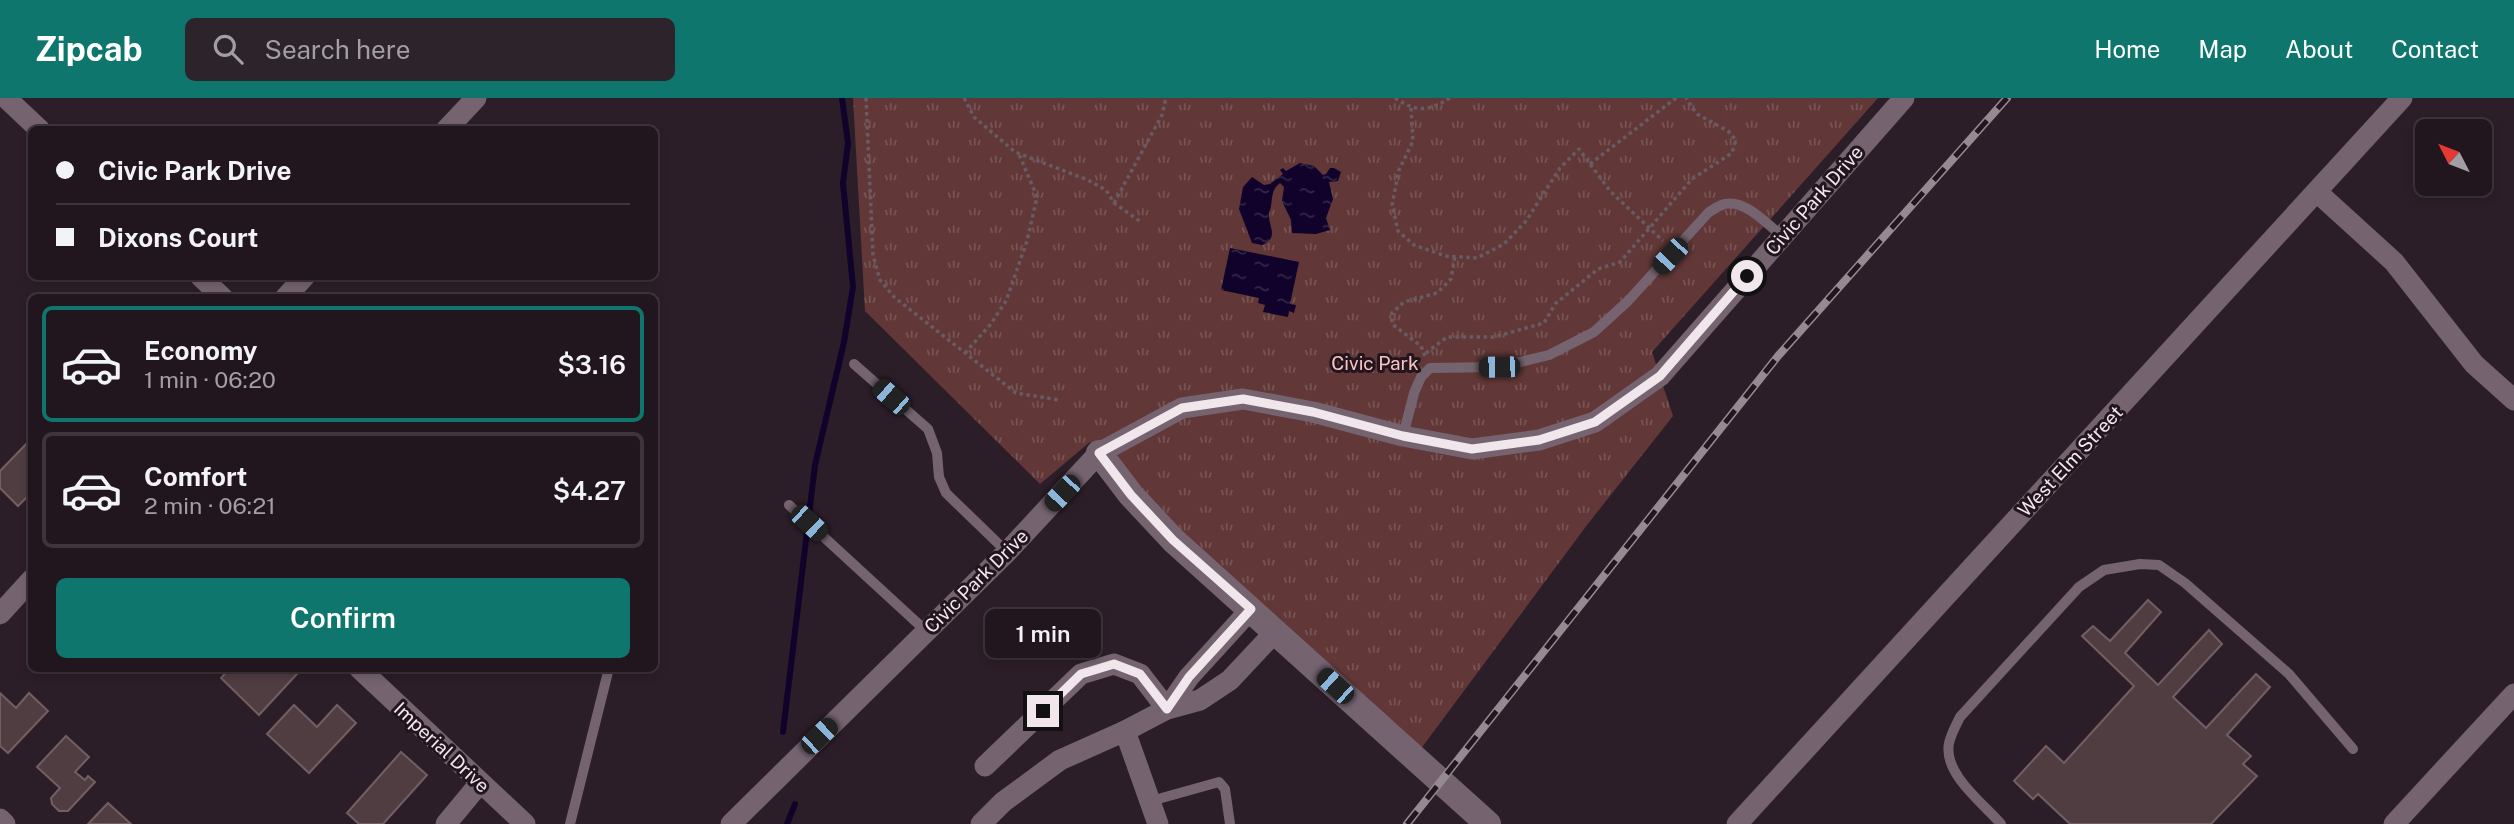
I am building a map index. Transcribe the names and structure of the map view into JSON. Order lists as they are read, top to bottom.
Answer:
{
  "streets": {
    "street": ["Civic Park Drive", "West Elm Street", "Imperial Drive"]
  },
  "parks": ["Civic Park"],
  "north": "top left",
  "page": {
    "header": "Zipcab",
    "search": "Search here",
    "nav": [
      "Home",
      "Map",
      "About",
      "Contact"
    ],
    "banner": ["Civic Park Drive", "Dixons Court"],
    "list": [
      {
        "name": "Economy",
        "note": "1 min · 06:20",
        "value": "$3.16"
      },
      {
        "name": "Comfort",
        "note": "2 min · 06:21",
        "value": "$4.27"
      }
    ],
    "buttons": "Confirm",
    "bubble": "1 min"
  }
}
